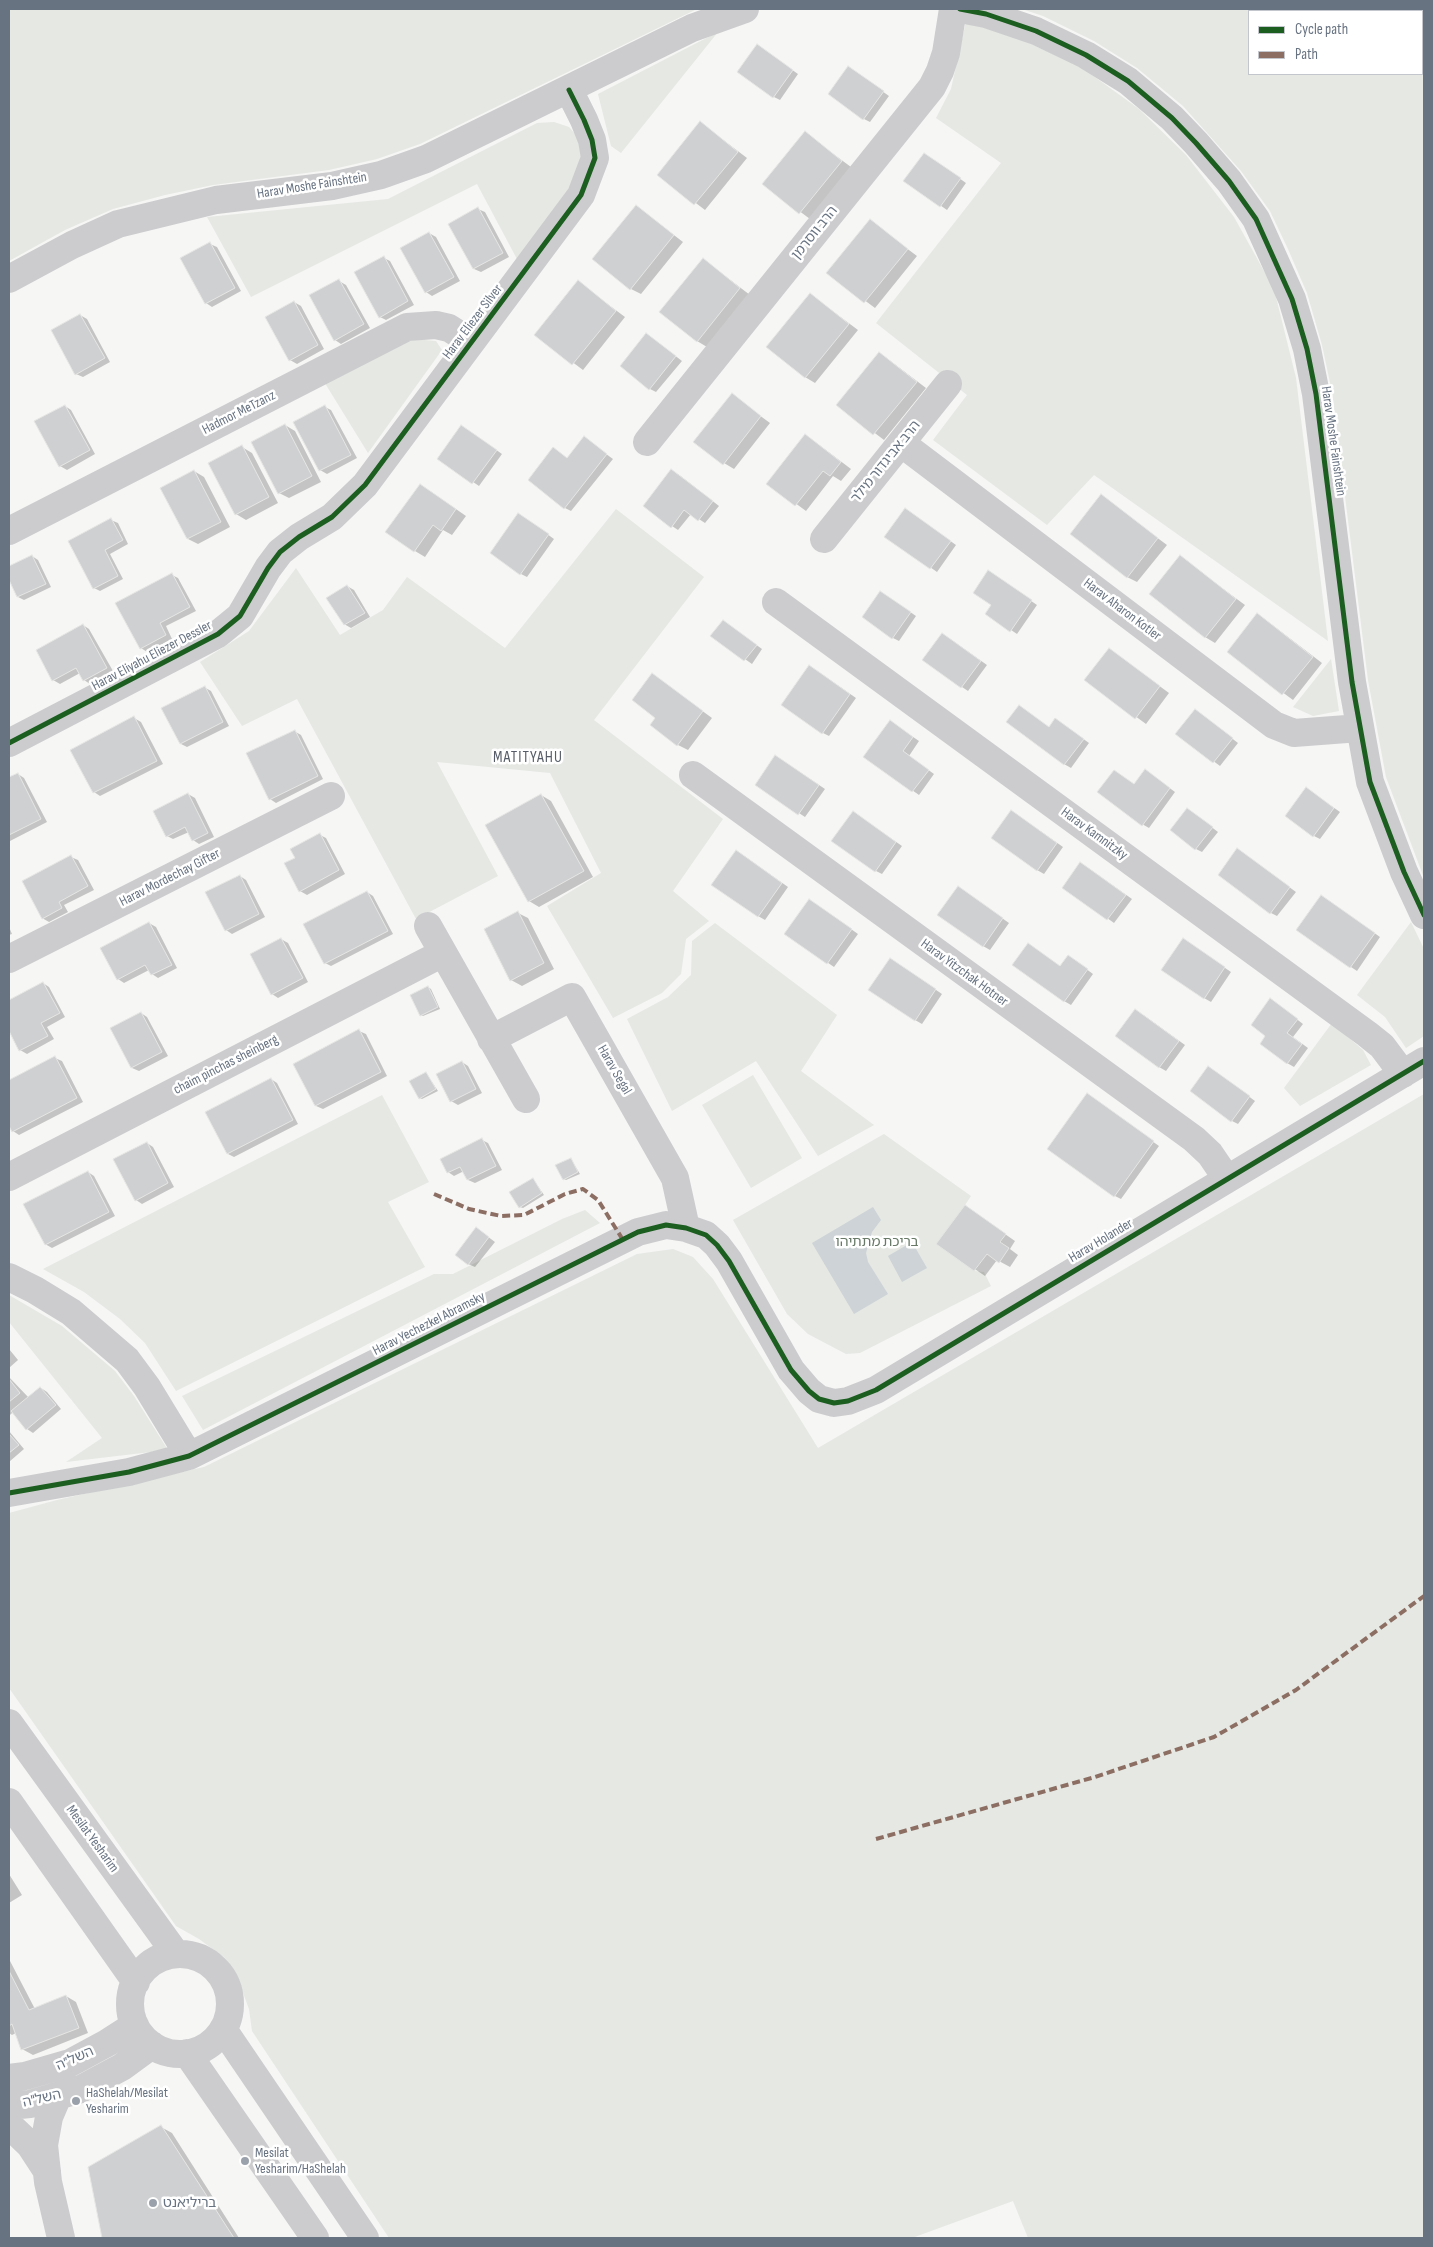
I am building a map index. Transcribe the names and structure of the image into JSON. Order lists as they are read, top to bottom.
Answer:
{
  "streets": {
    "street": [
      "Harav Moshe Fainshtein",
      "הרב ווסרמן",
      "Harav Eliezer Silver",
      "Hadmor MeTzanz",
      "הרב אביגדור מילר",
      "Harav Aharon Kotler",
      "Harav Eliyahu Eliezer Dessler",
      "Harav Kamnitzky",
      "Harav Mordechay Gifter",
      "Harav Yitzchak Hotner",
      "chaim pinchas sheinberg",
      "Harav Segal",
      "Harav Holander",
      "Harav Yechezkel Abramsky",
      "Mesilat Yesharim",
      "השל”ה",
      "השל\"ה"
    ]
  },
  "crossings": [
    ["Harav Moshe Fainshtein", "Harav Eliezer Silver"],
    ["Harav Moshe Fainshtein", "Harav Aharon Kotler"],
    ["Harav Eliezer Silver", "Hadmor MeTzanz"],
    ["Harav Eliezer Silver", "Harav Eliyahu Eliezer Dessler"],
    ["הרב אביגדור מילר", "Harav Aharon Kotler"],
    ["Harav Kamnitzky", "Harav Holander"],
    ["Harav Yitzchak Hotner", "Harav Holander"],
    ["Harav Segal", "Harav Yechezkel Abramsky"],
    ["Harav Holander", "Harav Yechezkel Abramsky"],
    ["Mesilat Yesharim", "השל”ה"],
    ["Mesilat Yesharim", "השל\"ה"],
    ["השל”ה", "השל\"ה"]
  ],
  "districts": ["MATITYAHU"],
  "parks": ["בריכת מתתיהו"],
  "places": ["HaShelah/Mesilat Yesharim", "Mesilat Yesharim/HaShelah", "בריליאנט"],
  "legend": ["Cycle path", "Path"]
}
